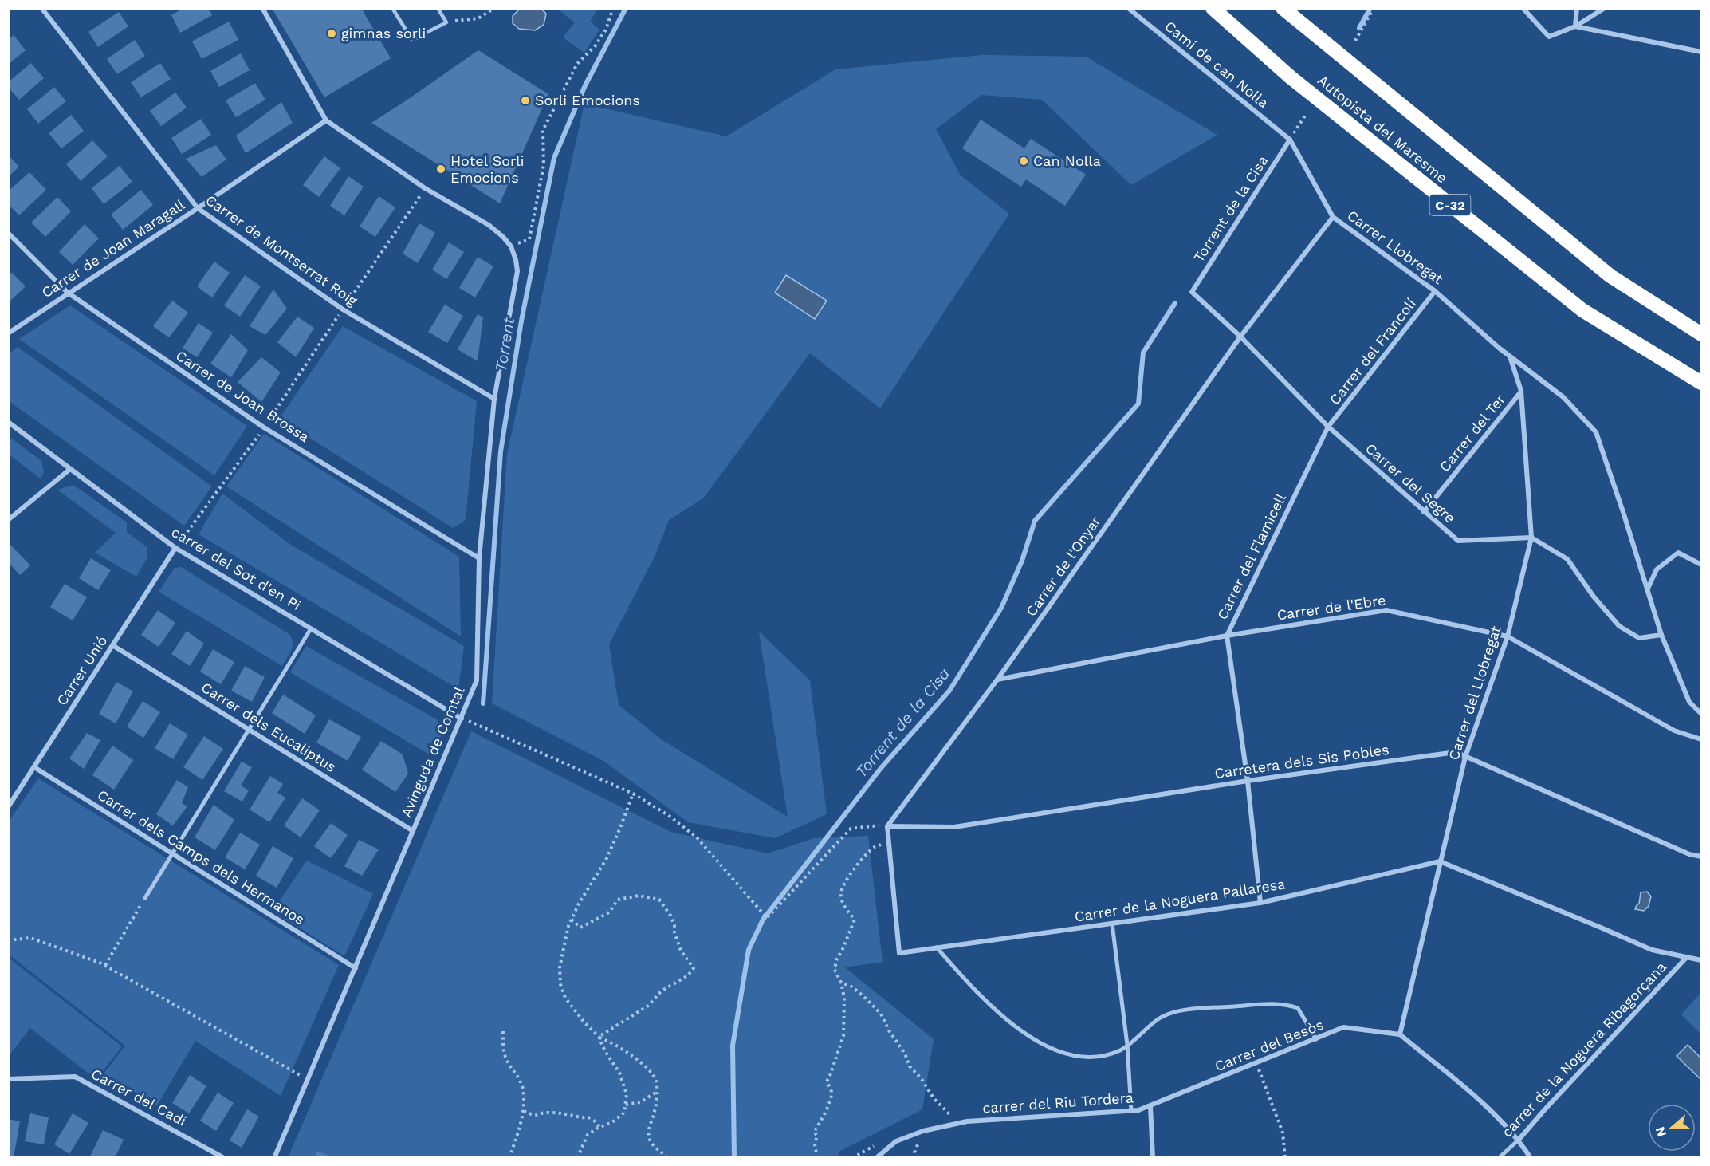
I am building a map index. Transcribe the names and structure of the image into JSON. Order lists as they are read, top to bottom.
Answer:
{
  "streets": {
    "highway": ["Autopista del Maresme", "C-32"],
    "street": [
      "Camí de can Nolla",
      "Torrent de la Cisa",
      "Carrer Llobregat",
      "Carrer de Joan Maragall",
      "Carrer de Montserrat Roig",
      "Carrer del Francolí",
      "Carrer de Joan Brossa",
      "Carrer del Ter",
      "Carrer del Segre",
      "Carrer del Flamicell",
      "Carrer de l'Onyar",
      "carrer del Sot d'en Pi",
      "Carrer de l'Ebre",
      "Carrer Unió",
      "Carrer del Llobregat",
      "Carrer dels Eucaliptus",
      "Avinguda de Comtal",
      "Carretera dels Sis Pobles",
      "Carrer dels Camps dels Hermanos",
      "Carrer de la Noguera Pallaresa",
      "Carrer del Besòs",
      "carrer de la Noguera Ribagorçana",
      "Carrer del Cadí",
      "carrer del Riu Tordera"
    ]
  },
  "crossings": [
    ["Camí de can Nolla", "Torrent de la Cisa"],
    ["Camí de can Nolla", "Carrer Llobregat"],
    ["Torrent de la Cisa", "Carrer Llobregat"],
    ["Torrent de la Cisa", "Carrer del Segre"],
    ["Carrer Llobregat", "Carrer del Francolí"],
    ["Carrer Llobregat", "Carrer de l'Onyar"],
    ["Carrer Llobregat", "Carrer del Llobregat"],
    ["Carrer de Joan Maragall", "Carrer de Montserrat Roig"],
    ["Carrer de Joan Maragall", "Carrer de Joan Brossa"],
    ["Carrer de Montserrat Roig", "Avinguda de Comtal"],
    ["Carrer del Francolí", "Carrer del Segre"],
    ["Carrer del Francolí", "Carrer del Flamicell"],
    ["Carrer de Joan Brossa", "Avinguda de Comtal"],
    ["Carrer del Ter", "Carrer del Segre"],
    ["Carrer del Ter", "Carrer del Llobregat"],
    ["Carrer del Segre", "Carrer del Flamicell"],
    ["Carrer del Segre", "Carrer de l'Onyar"],
    ["Carrer del Segre", "Carrer del Llobregat"],
    ["Carrer del Flamicell", "Carrer de l'Ebre"],
    ["Carrer del Flamicell", "Carretera dels Sis Pobles"],
    ["Carrer del Flamicell", "Carrer de la Noguera Pallaresa"],
    ["Carrer de l'Onyar", "Carrer de l'Ebre"],
    ["Carrer de l'Onyar", "Carretera dels Sis Pobles"],
    ["carrer del Sot d'en Pi", "Carrer Unió"],
    ["carrer del Sot d'en Pi", "Avinguda de Comtal"],
    ["Carrer de l'Ebre", "Carrer del Llobregat"],
    ["Carrer Unió", "Carrer dels Eucaliptus"],
    ["Carrer Unió", "Carrer dels Camps dels Hermanos"],
    ["Carrer del Llobregat", "Carretera dels Sis Pobles"],
    ["Carrer del Llobregat", "Carrer de la Noguera Pallaresa"],
    ["Carrer del Llobregat", "Carrer del Besòs"],
    ["Carrer dels Eucaliptus", "Avinguda de Comtal"],
    ["Avinguda de Comtal", "Carrer dels Camps dels Hermanos"],
    ["Carrer del Besòs", "carrer del Riu Tordera"]
  ],
  "water": ["Torrent", "Torrent de la Cisa"],
  "places": [
    "gimnas sorli",
    "Sorli Emocions",
    "Can Nolla",
    "Hotel Sorli Emocions"
  ],
  "north": "left"
}
